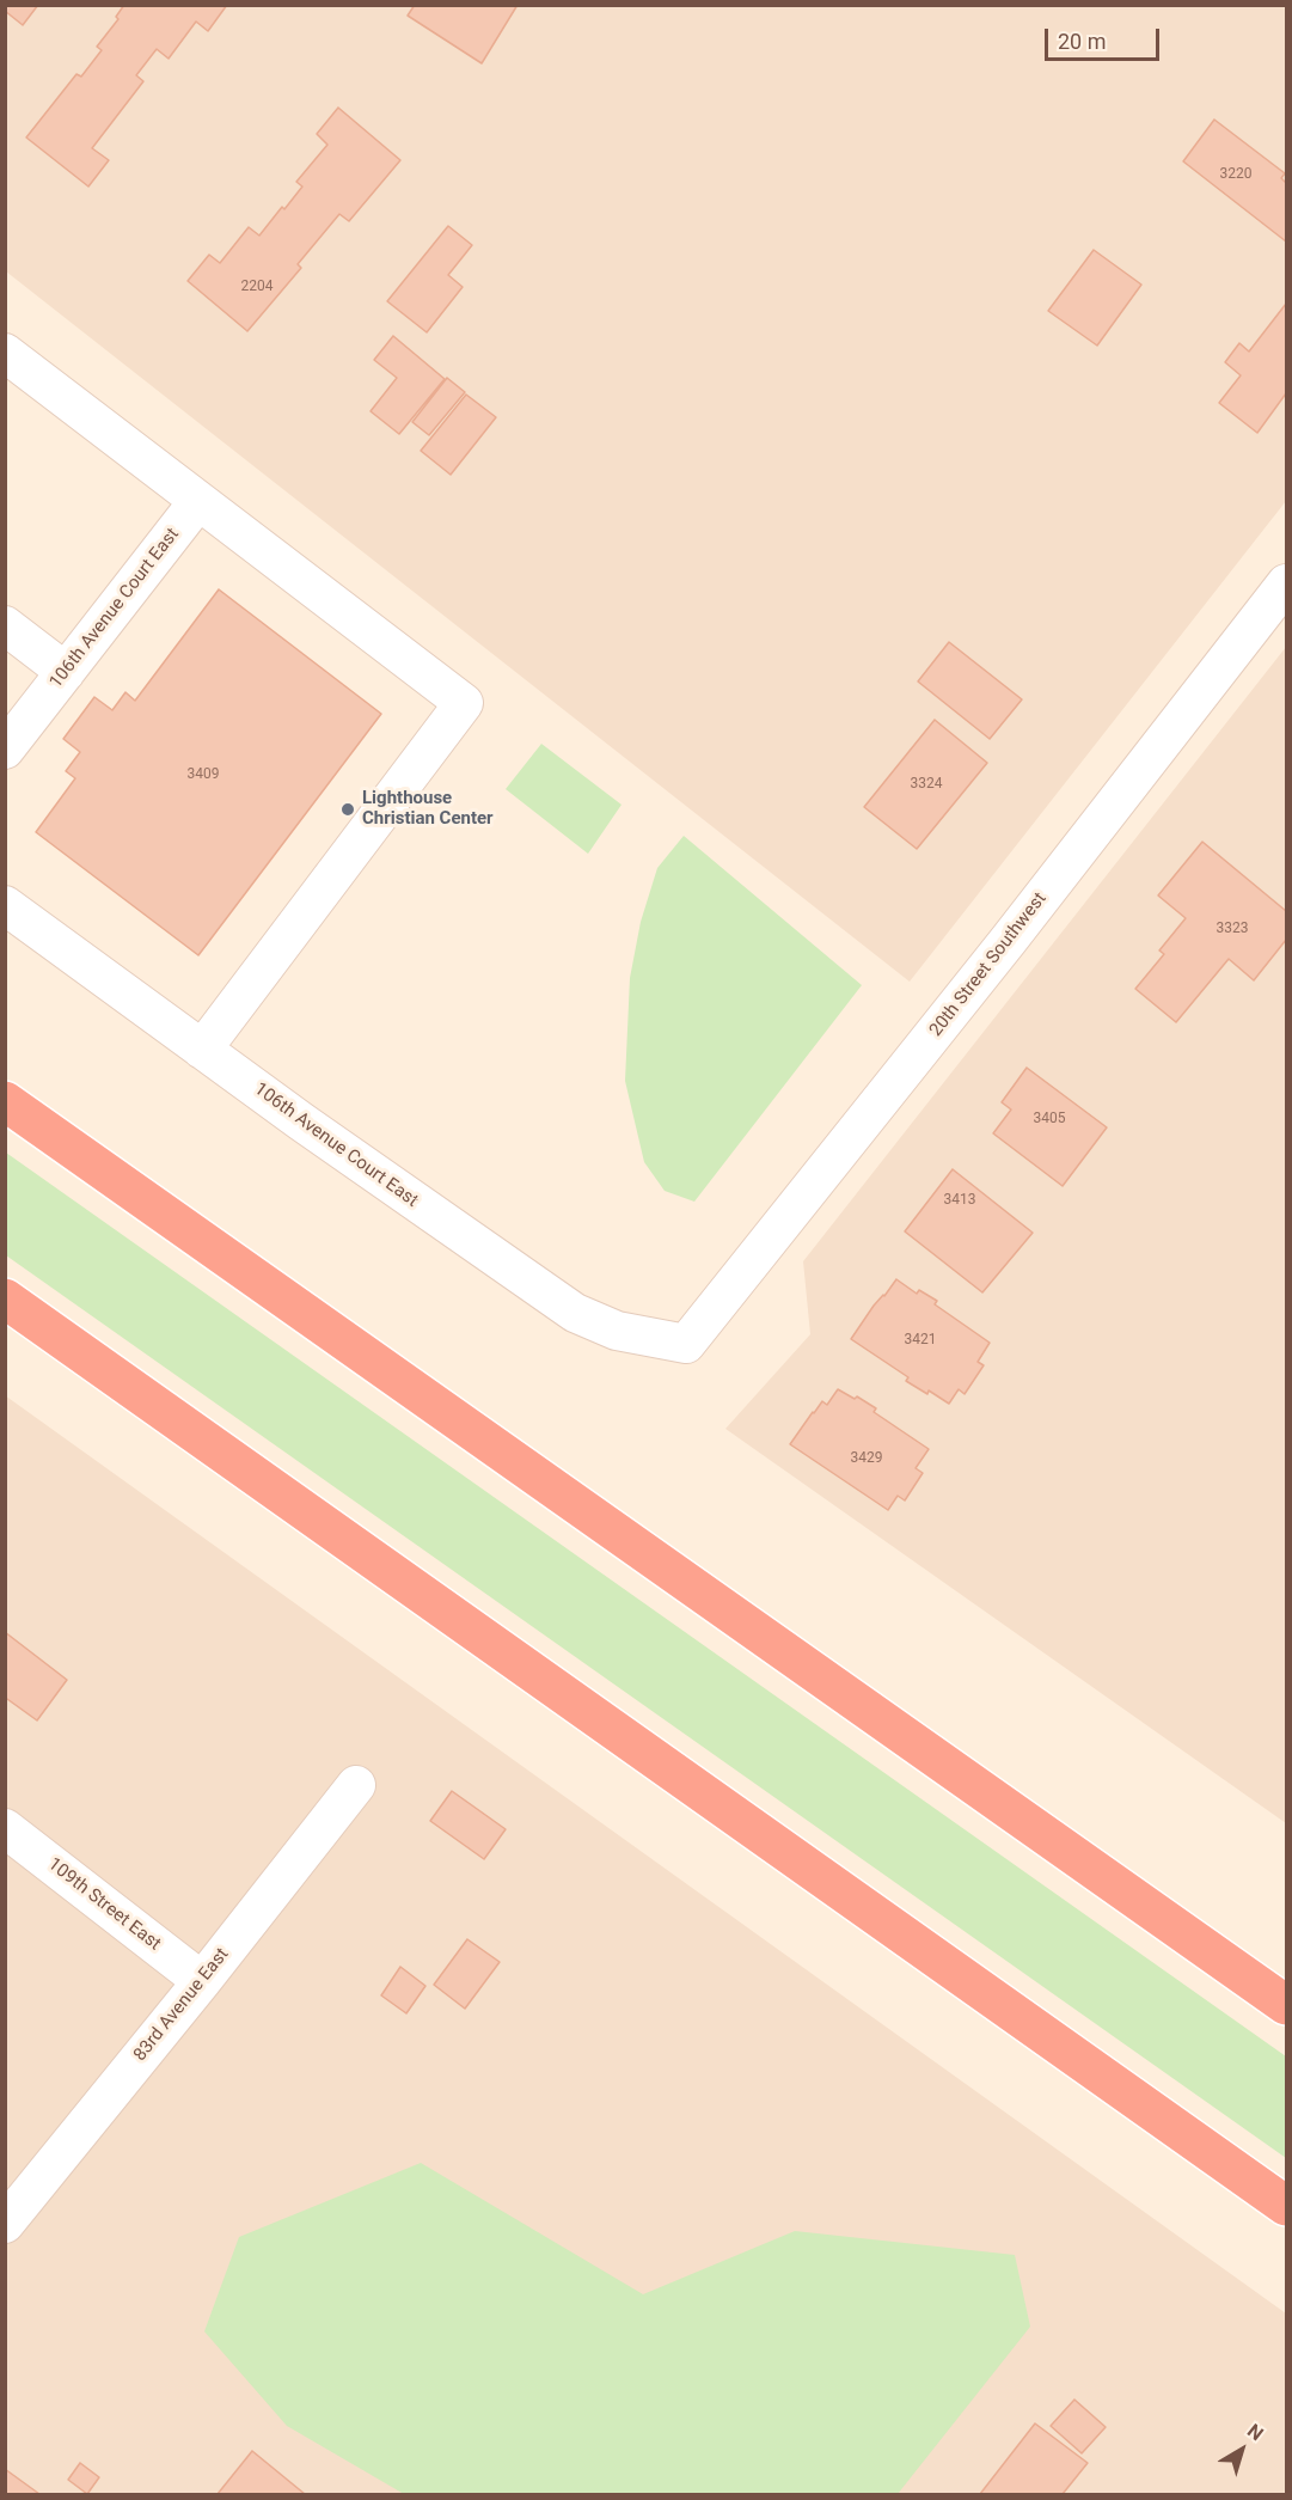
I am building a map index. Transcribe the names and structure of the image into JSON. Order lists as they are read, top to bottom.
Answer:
{
  "streets": {
    "street": [
      "106th Avenue Court East",
      "20th Street Southwest",
      "109th Street East",
      "83rd Avenue East"
    ]
  },
  "crossings": [
    ["106th Avenue Court East", "20th Street Southwest"],
    ["109th Street East", "83rd Avenue East"]
  ],
  "places": ["Lighthouse Christian Center"],
  "house_numbers": [
    "3220",
    "2204",
    "3409",
    "3324",
    "3323",
    "3405",
    "3413",
    "3421",
    "3429"
  ],
  "scale_bar": "20 m",
  "north": "top right"
}
